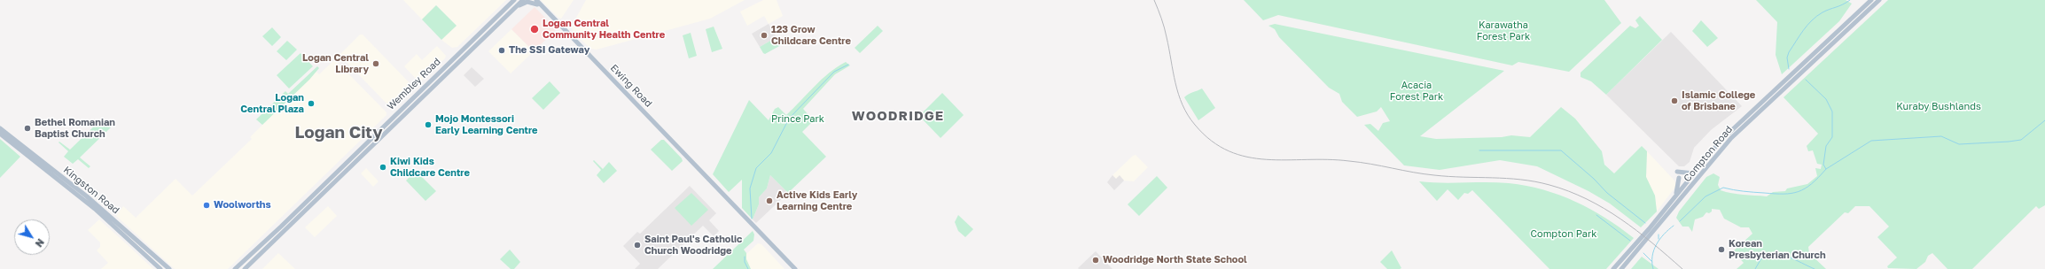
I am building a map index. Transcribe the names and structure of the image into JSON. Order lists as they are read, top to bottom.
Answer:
{
  "streets": {
    "main road": [
      "Wembley Road",
      "Ewing Road",
      "Compton Road",
      "Kingston Road"
    ]
  },
  "districts": ["WOODRIDGE", "Logan City"],
  "parks": [
    "Karawatha Forest Park",
    "Acacia Forest Park",
    "Kuraby Bushlands",
    "Prince Park",
    "Compton Park"
  ],
  "places": [
    "Logan Central Community Health Centre",
    "123 Grow Childcare Centre",
    "The SSI Gateway",
    "Logan Central Library",
    "Islamic College of Brisbane",
    "Logan Central Plaza",
    "Mojo Montessori Early Learning Centre",
    "Bethel Romanian Baptist Church",
    "Kiwi Kids Childcare Centre",
    "Active Kids Early Learning Centre",
    "Woolworths",
    "Saint Paul's Catholic Church Woodridge",
    "Korean Presbyterian Church",
    "Woodridge North State School"
  ],
  "north": "bottom right"
}
